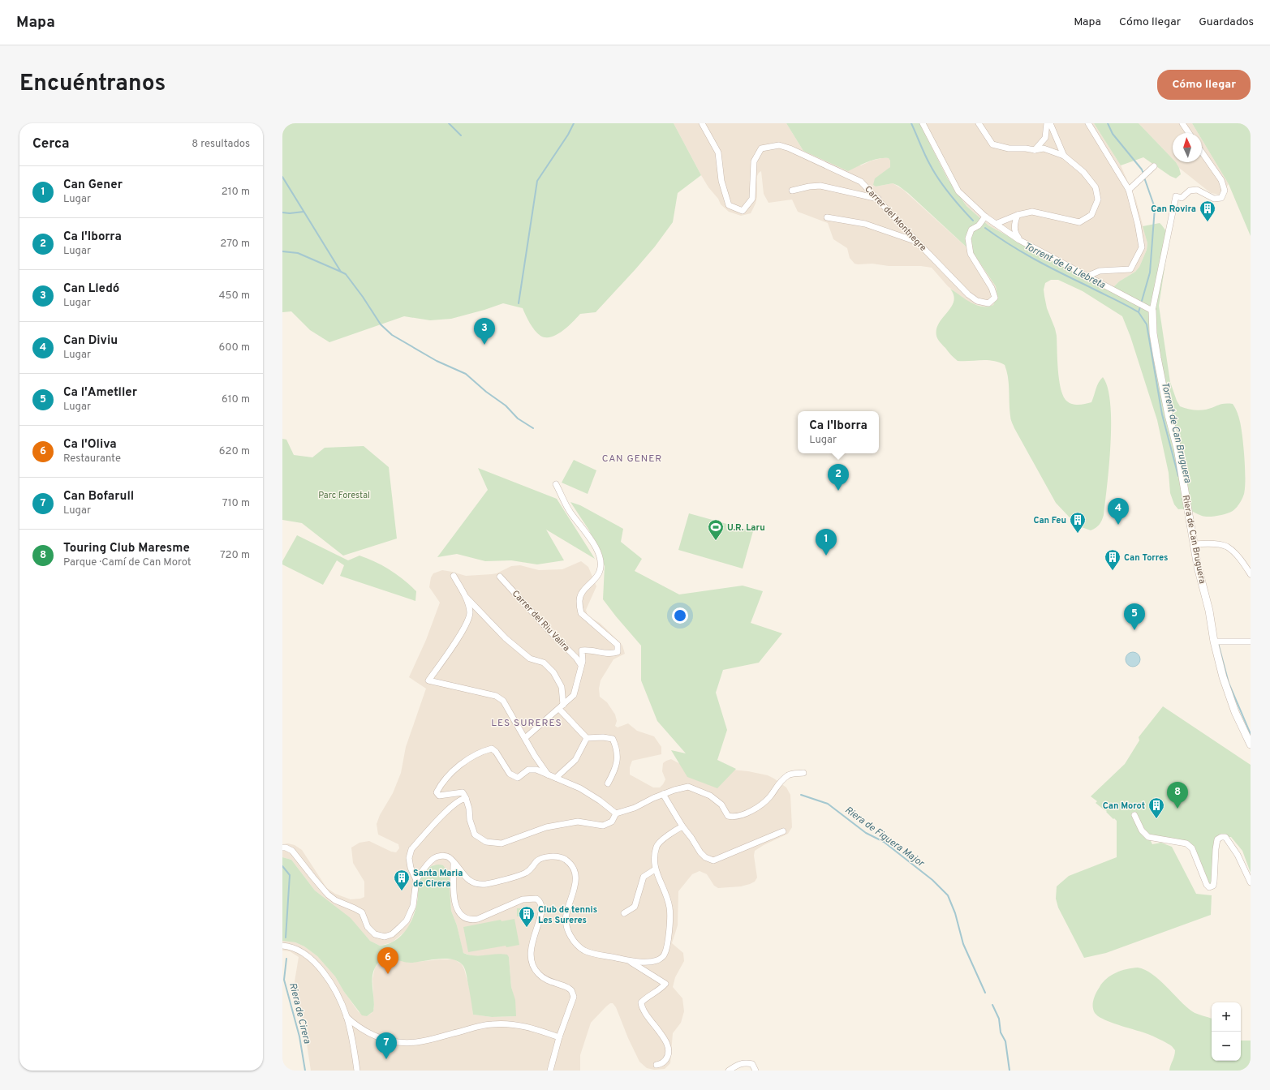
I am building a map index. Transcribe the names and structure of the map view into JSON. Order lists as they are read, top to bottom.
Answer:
{
  "streets": {
    "street": ["Carrer del Montnegre", "Riera de Can Bruguera", "Carrer del Riu Valira"]
  },
  "districts": ["CAN GENER", "LES SURERES"],
  "water": [
    "Torrent de la Llebreta",
    "Torrent de Can Bruguera",
    "Riera de Figuera Major",
    "Riera de Cirera"
  ],
  "parks": ["Parc Forestal"],
  "places": {
    "building": [
      "Can Rovira",
      "Can Feu",
      "Can Torres",
      "Can Morot",
      "Santa Maria de Cirera",
      "Club de tennis Les Sureres"
    ],
    "sports": ["U.R. Laru"]
  },
  "north": "top",
  "page": {
    "header": "Mapa",
    "nav": ["Mapa", "Cómo llegar", "Guardados"],
    "title": "Encuéntranos",
    "buttons": "Cómo llegar",
    "heading": ["Cerca", "8 resultados"],
    "list": [
      {
        "mark": "1",
        "name": "Can Gener",
        "note": "Lugar",
        "value": "210 m"
      },
      {
        "mark": "2",
        "name": "Ca l'Iborra",
        "note": "Lugar",
        "value": "270 m"
      },
      {
        "mark": "3",
        "name": "Can Lledó",
        "note": "Lugar",
        "value": "450 m"
      },
      {
        "mark": "4",
        "name": "Can Diviu",
        "note": "Lugar",
        "value": "600 m"
      },
      {
        "mark": "5",
        "name": "Ca l'Ametller",
        "note": "Lugar",
        "value": "610 m"
      },
      {
        "mark": "6",
        "name": "Ca l'Oliva",
        "note": "Restaurante",
        "value": "620 m"
      },
      {
        "mark": "7",
        "name": "Can Bofarull",
        "note": "Lugar",
        "value": "710 m"
      },
      {
        "mark": "8",
        "name": "Touring Club Maresme",
        "note": "Parque · Camí de Can Morot",
        "value": "720 m"
      }
    ],
    "pins": [
      "3",
      "2",
      "4",
      "1",
      "5",
      "8",
      "6",
      "7"
    ],
    "popup": ["Ca l'Iborra", "Lugar"],
    "map_buttons": ["+", "−"]
  }
}
